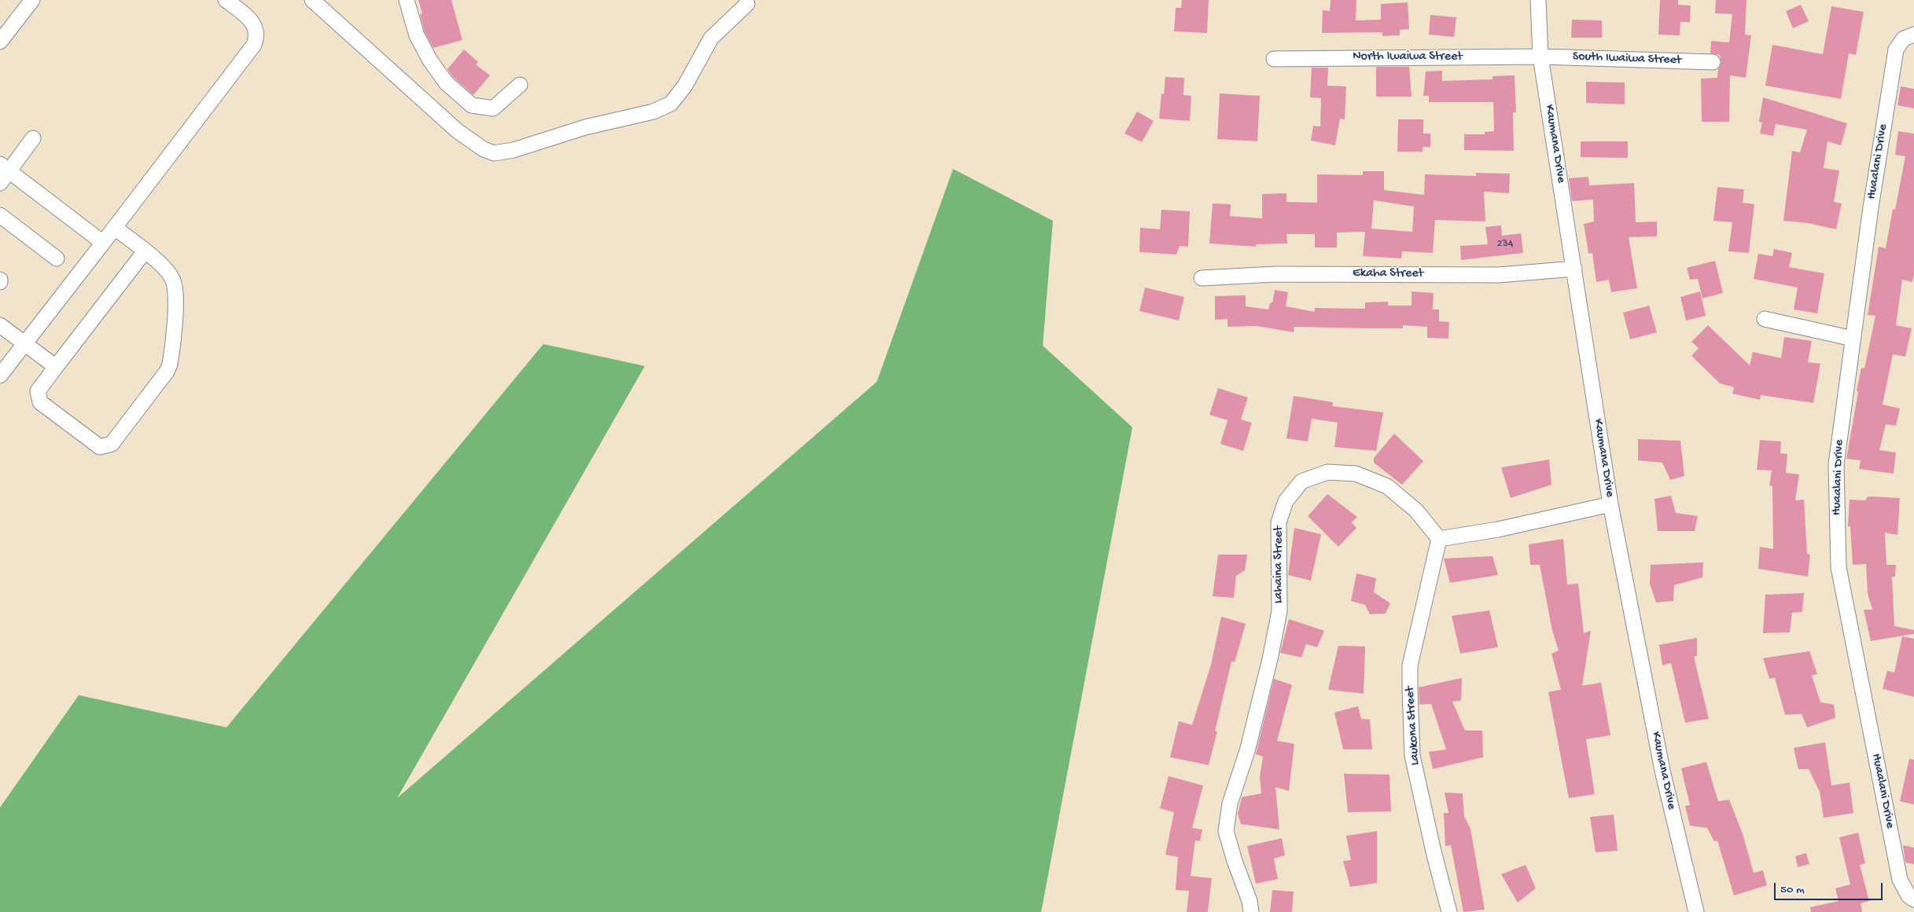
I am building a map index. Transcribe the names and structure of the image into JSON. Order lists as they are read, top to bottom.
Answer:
{
  "streets": {
    "street": [
      "North Iwaiwa Street",
      "South Iwaiwa Street",
      "Kaumana Drive",
      "Huaalani Drive",
      "Ekaha Street",
      "Lahaina Street",
      "Laukona Street"
    ]
  },
  "crossings": [
    ["North Iwaiwa Street", "South Iwaiwa Street"],
    ["North Iwaiwa Street", "Kaumana Drive"],
    ["South Iwaiwa Street", "Kaumana Drive"],
    ["Kaumana Drive", "Ekaha Street"],
    ["Lahaina Street", "Laukona Street"]
  ],
  "house_numbers": ["234"],
  "scale_bar": "50 m"
}
